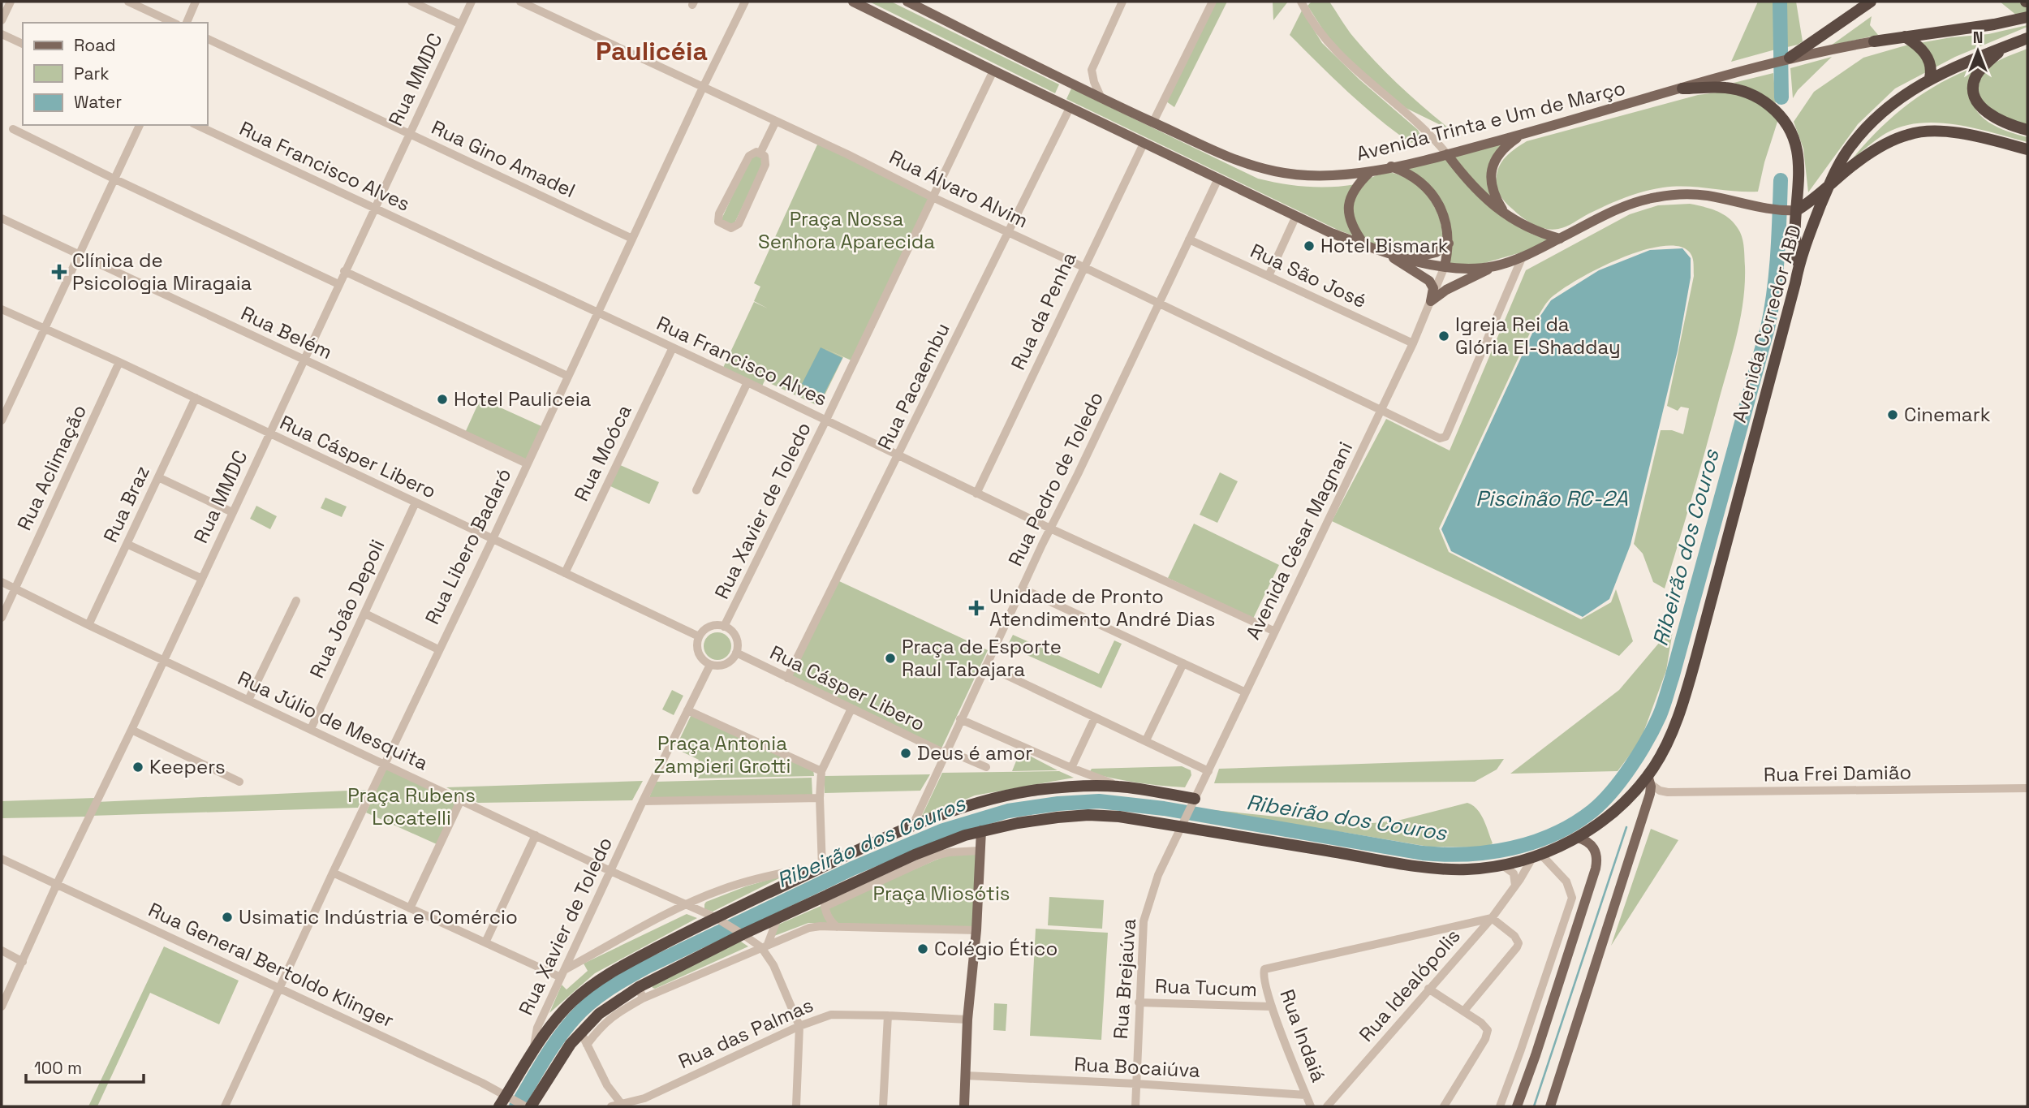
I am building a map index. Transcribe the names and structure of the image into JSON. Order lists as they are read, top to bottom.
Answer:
{
  "streets": {
    "highway": ["Avenida Corredor ABD"],
    "main road": ["Avenida Trinta e Um de Março"],
    "street": [
      "Rua MMDC",
      "Rua Gino Amadel",
      "Rua Francisco Alves",
      "Rua Álvaro Alvim",
      "Rua São José",
      "Rua da Penha",
      "Rua Belém",
      "Rua Pacaembu",
      "Rua Moóca",
      "Rua Cásper Libero",
      "Rua Aclimação",
      "Rua Pedro de Toledo",
      "Rua Braz",
      "Rua Xavier de Toledo",
      "Avenida César Magnani",
      "Rua Libero Badaró",
      "Rua João Depoli",
      "Rua Júlio de Mesquita",
      "Rua Frei Damião",
      "Rua General Bertoldo Klinger",
      "Rua Brejaúva",
      "Rua Idealópolis",
      "Rua Tucum",
      "Rua das Palmas",
      "Rua Indaiá",
      "Rua Bocaiúva"
    ]
  },
  "crossings": [
    ["Rua MMDC", "Rua Gino Amadel"],
    ["Rua MMDC", "Rua Francisco Alves"],
    ["Rua MMDC", "Rua Belém"],
    ["Rua MMDC", "Rua Cásper Libero"],
    ["Rua MMDC", "Rua Júlio de Mesquita"],
    ["Rua MMDC", "Rua General Bertoldo Klinger"],
    ["Rua Gino Amadel", "Rua Libero Badaró"],
    ["Rua Francisco Alves", "Rua da Penha"],
    ["Rua Francisco Alves", "Rua Pacaembu"],
    ["Rua Francisco Alves", "Rua Moóca"],
    ["Rua Francisco Alves", "Rua Pedro de Toledo"],
    ["Rua Francisco Alves", "Rua Xavier de Toledo"],
    ["Rua Francisco Alves", "Avenida César Magnani"],
    ["Rua Francisco Alves", "Rua Libero Badaró"],
    ["Rua Álvaro Alvim", "Rua da Penha"],
    ["Rua Álvaro Alvim", "Rua Pacaembu"],
    ["Rua Álvaro Alvim", "Rua Pedro de Toledo"],
    ["Rua Álvaro Alvim", "Rua Xavier de Toledo"],
    ["Rua Álvaro Alvim", "Avenida César Magnani"],
    ["Rua Álvaro Alvim", "Rua Libero Badaró"],
    ["Rua São José", "Rua Pedro de Toledo"],
    ["Rua São José", "Avenida César Magnani"],
    ["Avenida Corredor ABD", "Avenida César Magnani"],
    ["Avenida Corredor ABD", "Rua Júlio de Mesquita"],
    ["Avenida Corredor ABD", "Rua Frei Damião"],
    ["Avenida Corredor ABD", "Rua Brejaúva"],
    ["Avenida Corredor ABD", "Rua Idealópolis"],
    ["Rua Belém", "Rua Libero Badaró"],
    ["Rua Pacaembu", "Rua Cásper Libero"],
    ["Rua Moóca", "Rua Cásper Libero"],
    ["Rua Cásper Libero", "Rua Aclimação"],
    ["Rua Cásper Libero", "Rua Pedro de Toledo"],
    ["Rua Cásper Libero", "Rua Braz"],
    ["Rua Cásper Libero", "Rua Xavier de Toledo"],
    ["Rua Cásper Libero", "Rua Libero Badaró"],
    ["Rua Cásper Libero", "Rua João Depoli"],
    ["Rua Aclimação", "Rua Júlio de Mesquita"],
    ["Rua Braz", "Rua Júlio de Mesquita"],
    ["Rua Xavier de Toledo", "Rua Júlio de Mesquita"],
    ["Avenida César Magnani", "Rua Brejaúva"],
    ["Rua Libero Badaró", "Rua Júlio de Mesquita"],
    ["Rua Libero Badaró", "Rua General Bertoldo Klinger"],
    ["Rua João Depoli", "Rua Júlio de Mesquita"],
    ["Rua Brejaúva", "Rua Tucum"],
    ["Rua Brejaúva", "Rua Bocaiúva"],
    ["Rua Idealópolis", "Rua Indaiá"],
    ["Rua Tucum", "Rua Indaiá"],
    ["Rua Indaiá", "Rua Bocaiúva"]
  ],
  "districts": ["Paulicéia"],
  "water": ["Piscinão RC-2A", "Ribeirão dos Couros"],
  "parks": [
    "Praça Nossa Senhora Aparecida",
    "Praça Antonia Zampieri Grotti",
    "Praça Rubens Locatelli",
    "Praça Miosótis"
  ],
  "places": {
    "other": [
      "Hotel Bismark",
      "Igreja Rei da Glória El-Shadday",
      "Hotel Pauliceia",
      "Cinemark",
      "Praça de Esporte Raul Tabajara",
      "Deus é amor",
      "Keepers",
      "Usimatic Indústria e Comércio",
      "Colégio Ético"
    ],
    "health": ["Clínica de Psicologia Miragaia", "Unidade de Pronto Atendimento André Dias"]
  },
  "legend": ["Road", "Park", "Water"],
  "scale_bar": "100 m",
  "north": "top"
}
